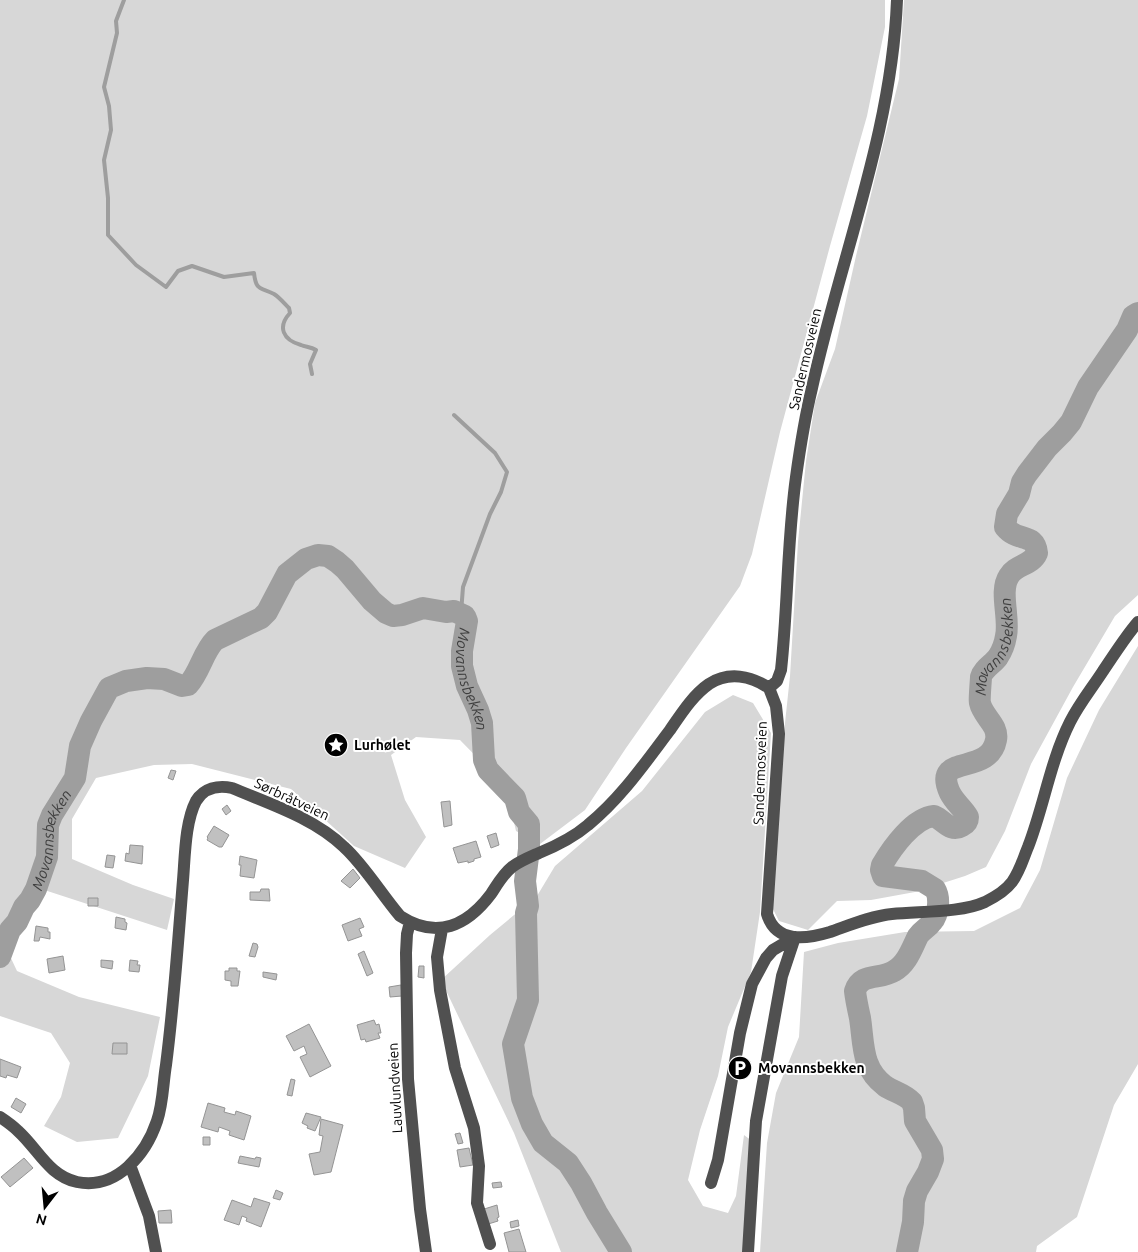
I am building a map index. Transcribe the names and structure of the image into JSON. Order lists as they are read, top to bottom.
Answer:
{
  "streets": {
    "street": ["Sandermosveien", "Sørbråtveien", "Lauvlundveien"]
  },
  "crossings": [
    ["Sørbråtveien", "Lauvlundveien"]
  ],
  "water": ["Movannsbekken"],
  "places": {
    "place": ["Lurhølet"],
    "parking": ["Movannsbekken"]
  },
  "north": "bottom"
}
